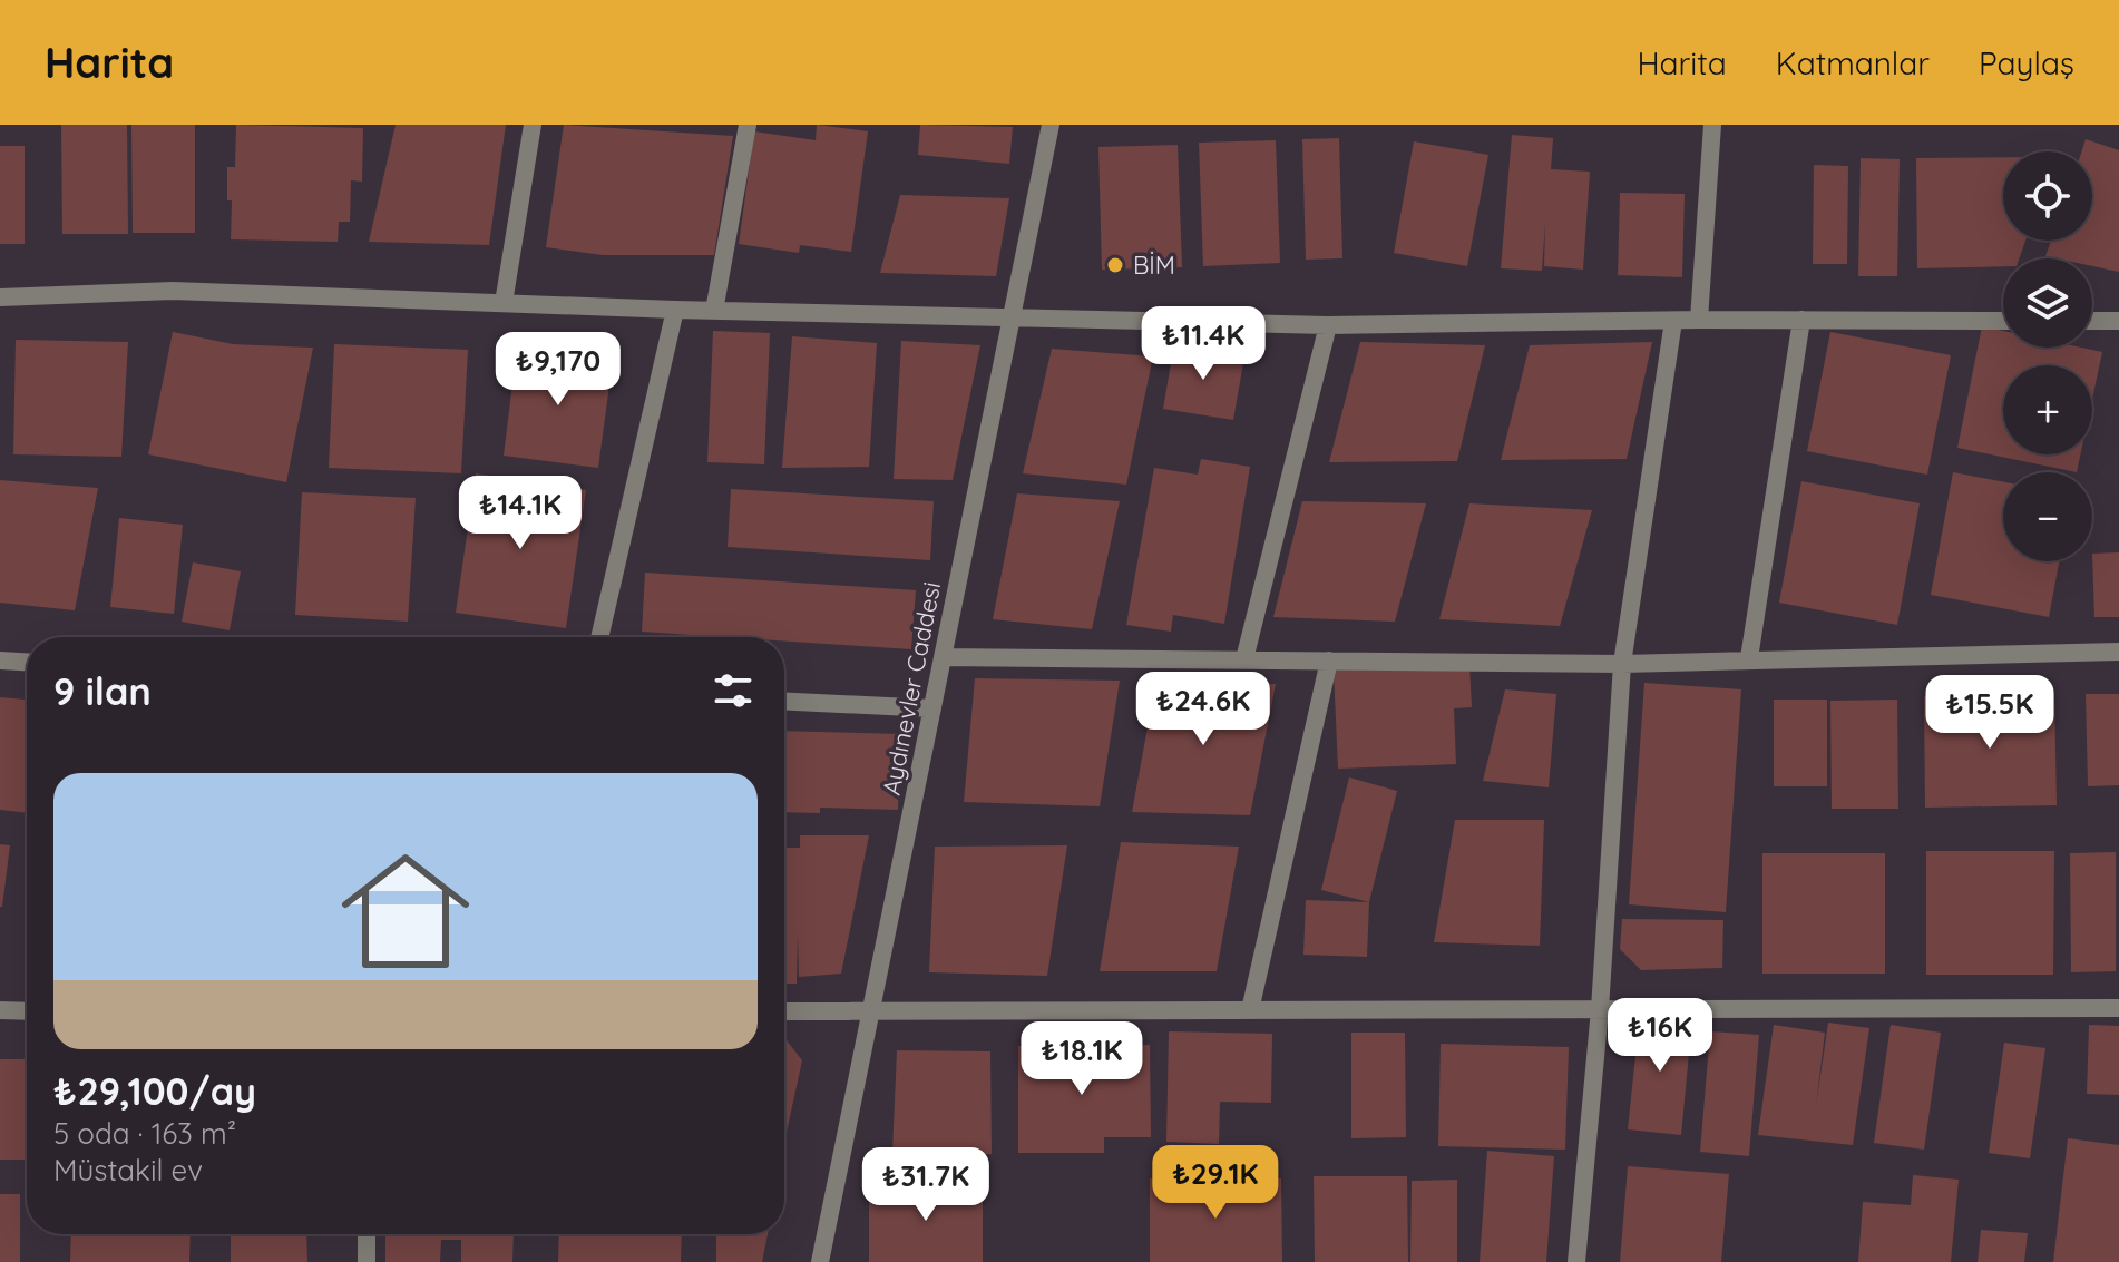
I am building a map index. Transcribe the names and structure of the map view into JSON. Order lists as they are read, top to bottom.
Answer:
{
  "streets": {
    "street": ["Aydınevler Caddesi"]
  },
  "places": ["BİM"],
  "page": {
    "header": "Harita",
    "nav": ["Harita", "Katmanlar", "Paylaş"],
    "map_buttons": ["+", "−"],
    "price": [
      "₺11.4K",
      "₺9,170",
      "₺14.1K",
      "₺24.6K",
      "₺15.5K",
      "₺16K",
      "₺18.1K",
      "₺29.1K",
      "₺31.7K"
    ],
    "heading": "9 ilan",
    "list": [
      {
        "name": "₺29,100/ay",
        "note": "5 oda · 163 m² · Müstakil ev"
      }
    ]
  }
}
